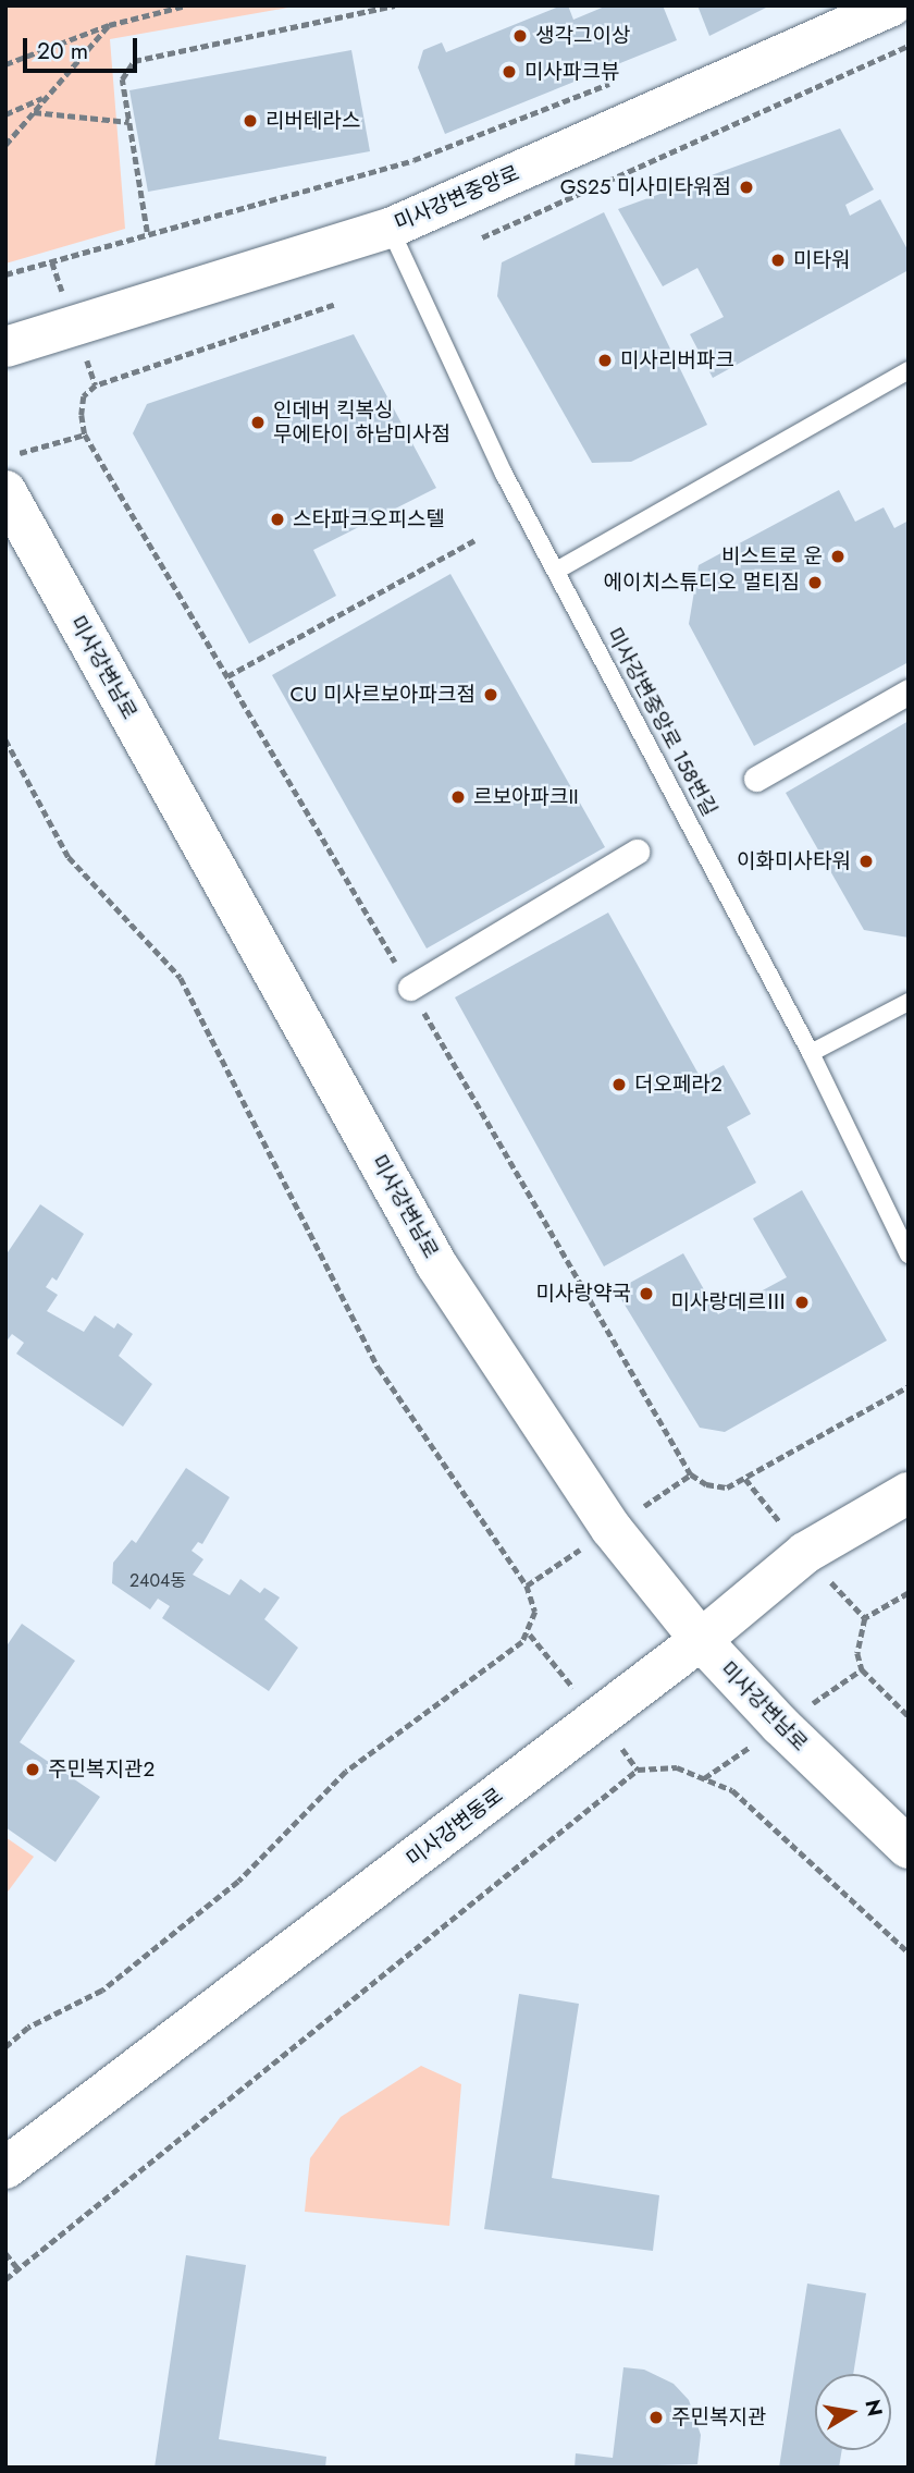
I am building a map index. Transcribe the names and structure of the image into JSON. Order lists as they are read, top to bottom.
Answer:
{
  "streets": {
    "main road": ["미사강변남로", "미사강변동로"],
    "street": ["미사강변중앙로"],
    "lane": ["미사강변중앙로 158번길"]
  },
  "crossings": [
    ["미사강변중앙로", "미사강변중앙로 158번길"],
    ["미사강변남로", "미사강변동로"]
  ],
  "places": [
    "생각그이상",
    "미사파크뷰",
    "리버테라스",
    "GS25 미사미타워점",
    "미타워",
    "미사리버파크",
    "인데버 킥복싱 무에타이 하남미사점",
    "스타파크오피스텔",
    "비스트로 운",
    "에이치스튜디오 멀티짐",
    "CU 미사르보아파크점",
    "르보아파크II",
    "이화미사타워",
    "더오페라2",
    "미사랑약국",
    "미사랑데르Ⅲ",
    "주민복지관2",
    "주민복지관"
  ],
  "house_numbers": ["2404동"],
  "scale_bar": "20 m",
  "north": "right"
}
